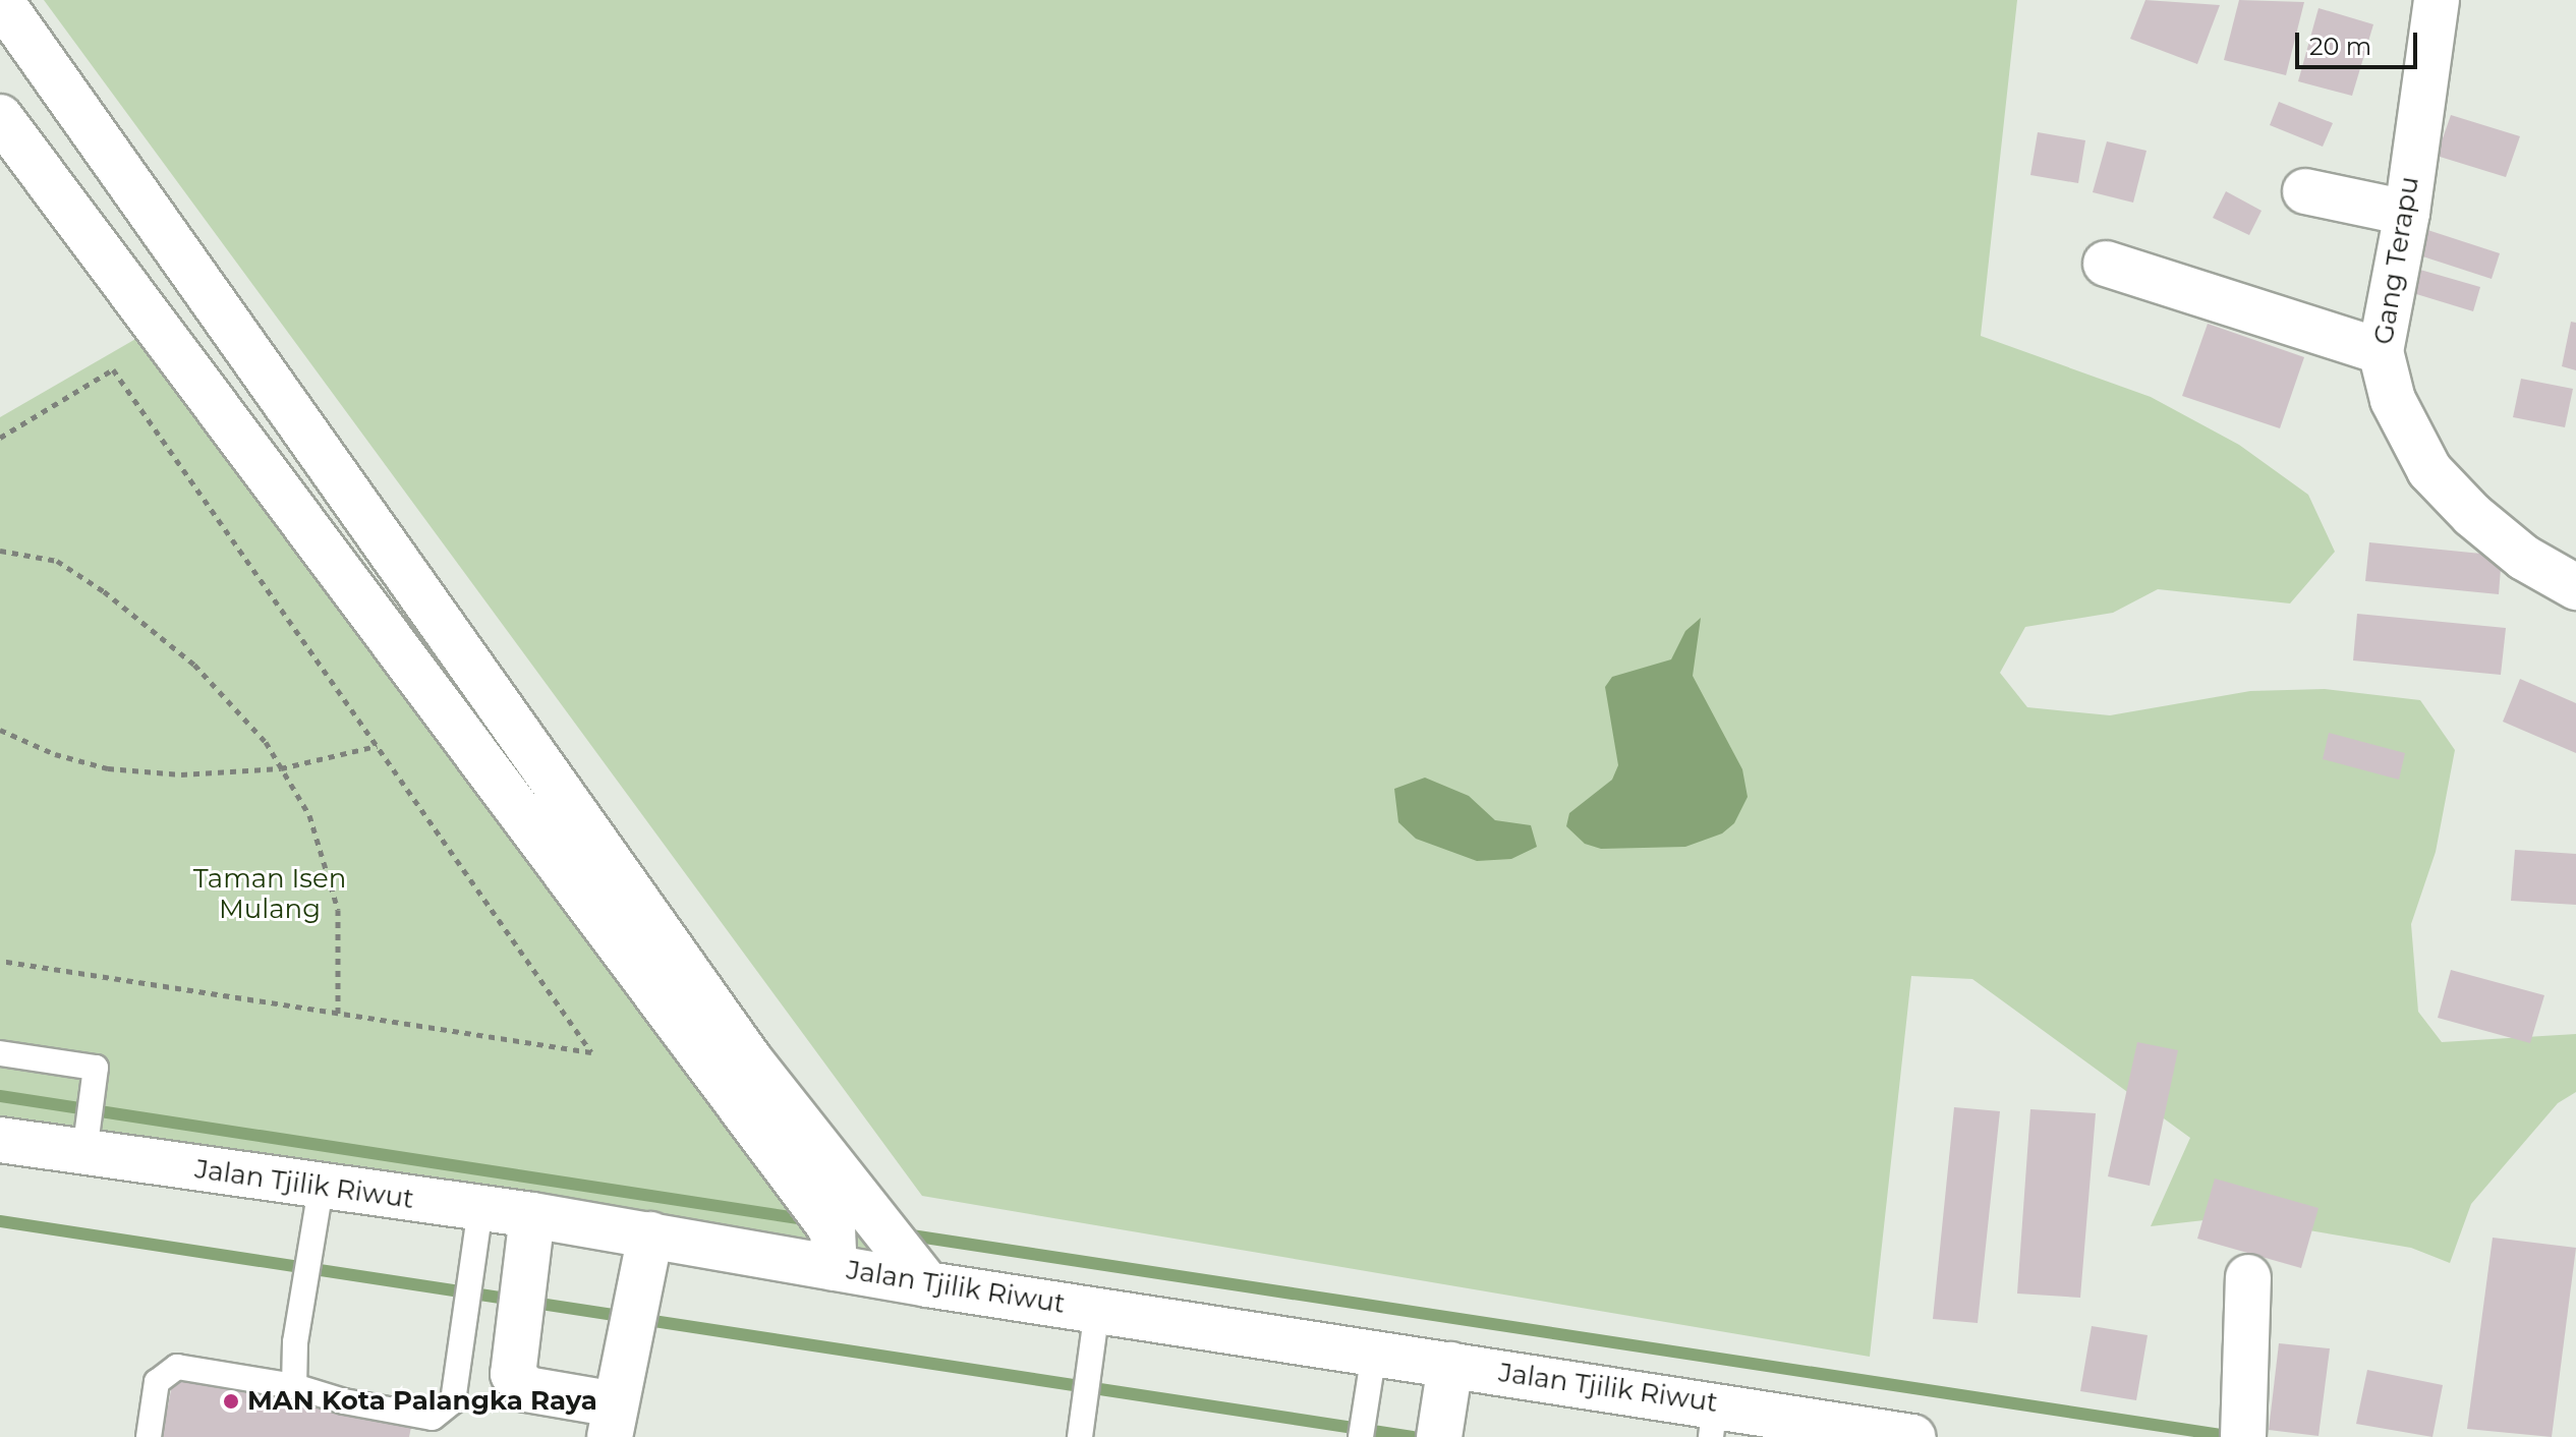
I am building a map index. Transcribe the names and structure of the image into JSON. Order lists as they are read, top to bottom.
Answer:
{
  "streets": {
    "main road": ["Gang Terapu", "Jalan Tjilik Riwut"]
  },
  "parks": ["Taman Isen Mulang"],
  "places": ["MAN Kota Palangka Raya"],
  "scale_bar": "20 m"
}
